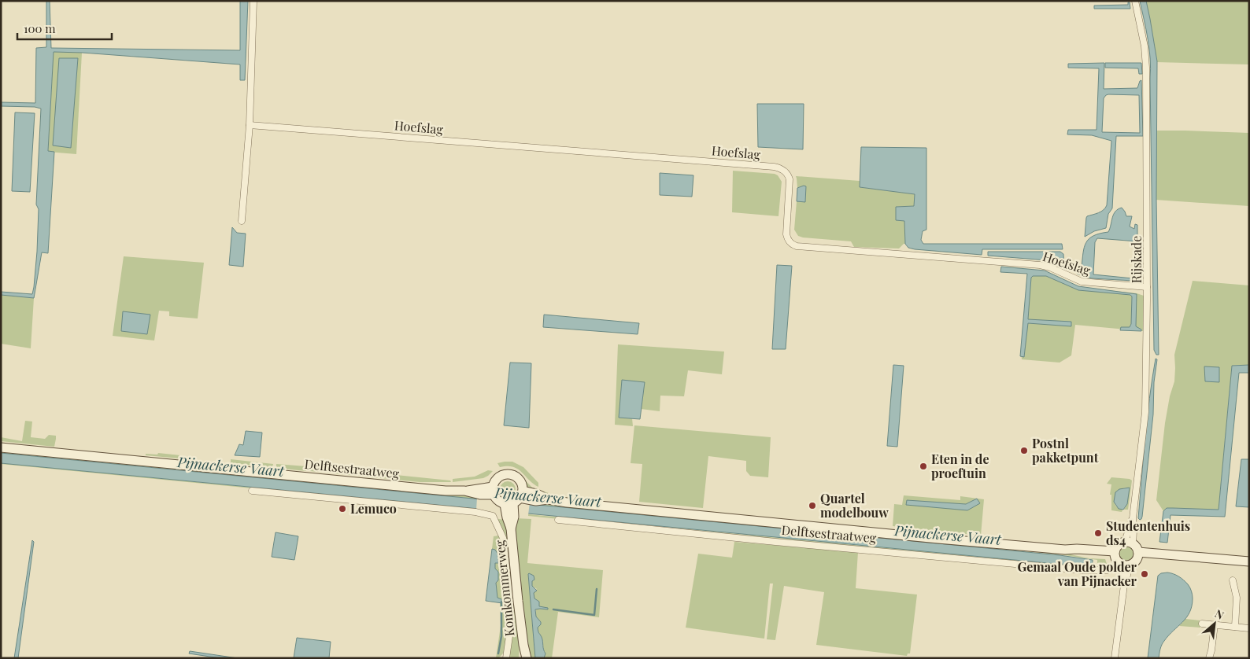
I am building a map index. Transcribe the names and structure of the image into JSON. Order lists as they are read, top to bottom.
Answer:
{
  "streets": {
    "main road": ["Delftsestraatweg", "Komkommerweg"],
    "street": ["Hoefslag", "Rijskade"]
  },
  "crossings": [
    ["Hoefslag", "Rijskade"],
    ["Rijskade", "Delftsestraatweg"],
    ["Delftsestraatweg", "Komkommerweg"]
  ],
  "water": ["Pijnackerse Vaart"],
  "places": [
    "Postnl pakketpunt",
    "Eten in de proeftuin",
    "Quartel modelbouw",
    "Lemuco",
    "Studentenhuis ds4",
    "Gemaal Oude polder van Pijnacker"
  ],
  "scale_bar": "100 m",
  "north": "top right"
}
